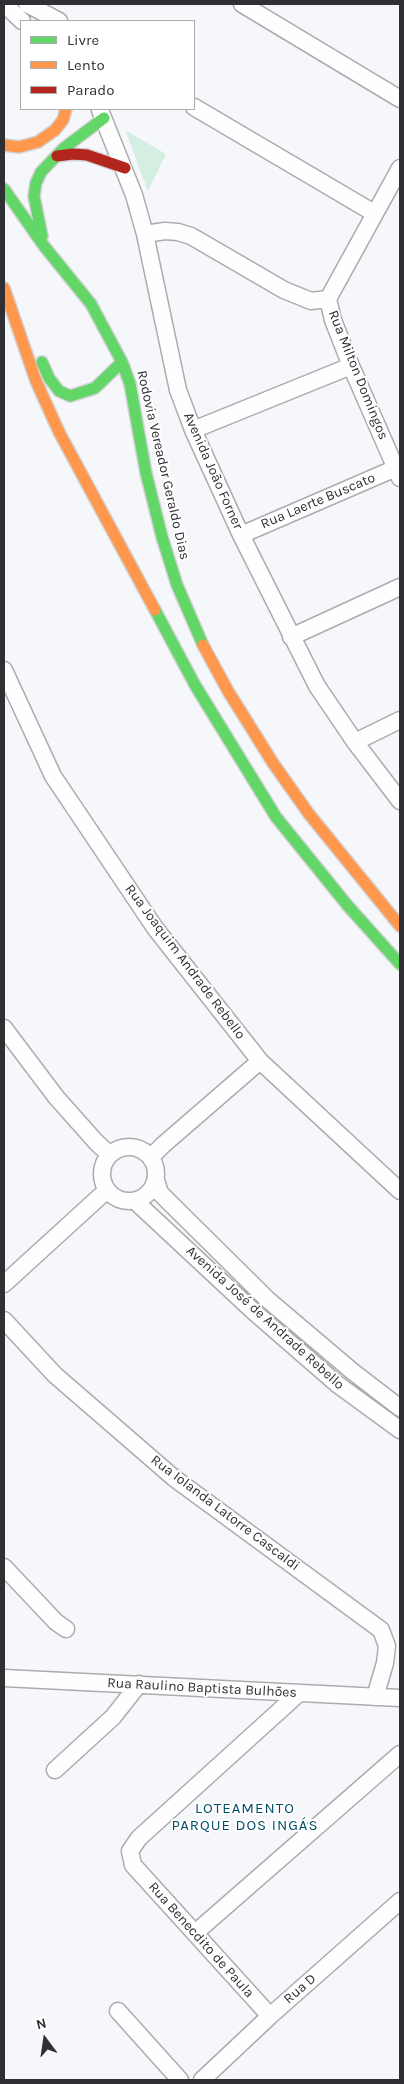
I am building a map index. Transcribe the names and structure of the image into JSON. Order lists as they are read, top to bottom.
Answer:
{
  "streets": {
    "main road": ["Rodovia Vereador Geraldo Dias"],
    "street": [
      "Rua Milton Domingos",
      "Avenida João Forner",
      "Rua Laerte Buscato",
      "Rua Joaquim Andrade Rebello",
      "Avenida José de Andrade Rebello",
      "Rua Iolanda Latorre Cascaldi",
      "Rua Raulino Baptista Bulhões",
      "Rua Benecdito de Paula",
      "Rua D"
    ]
  },
  "crossings": [
    ["Rua Milton Domingos", "Rua Laerte Buscato"],
    ["Avenida João Forner", "Rua Laerte Buscato"],
    ["Rua Iolanda Latorre Cascaldi", "Rua Raulino Baptista Bulhões"],
    ["Rua Raulino Baptista Bulhões", "Rua Benecdito de Paula"],
    ["Rua Benecdito de Paula", "Rua D"]
  ],
  "districts": ["LOTEAMENTO PARQUE DOS INGÁS"],
  "legend": ["Livre", "Lento", "Parado"],
  "north": "top"
}
